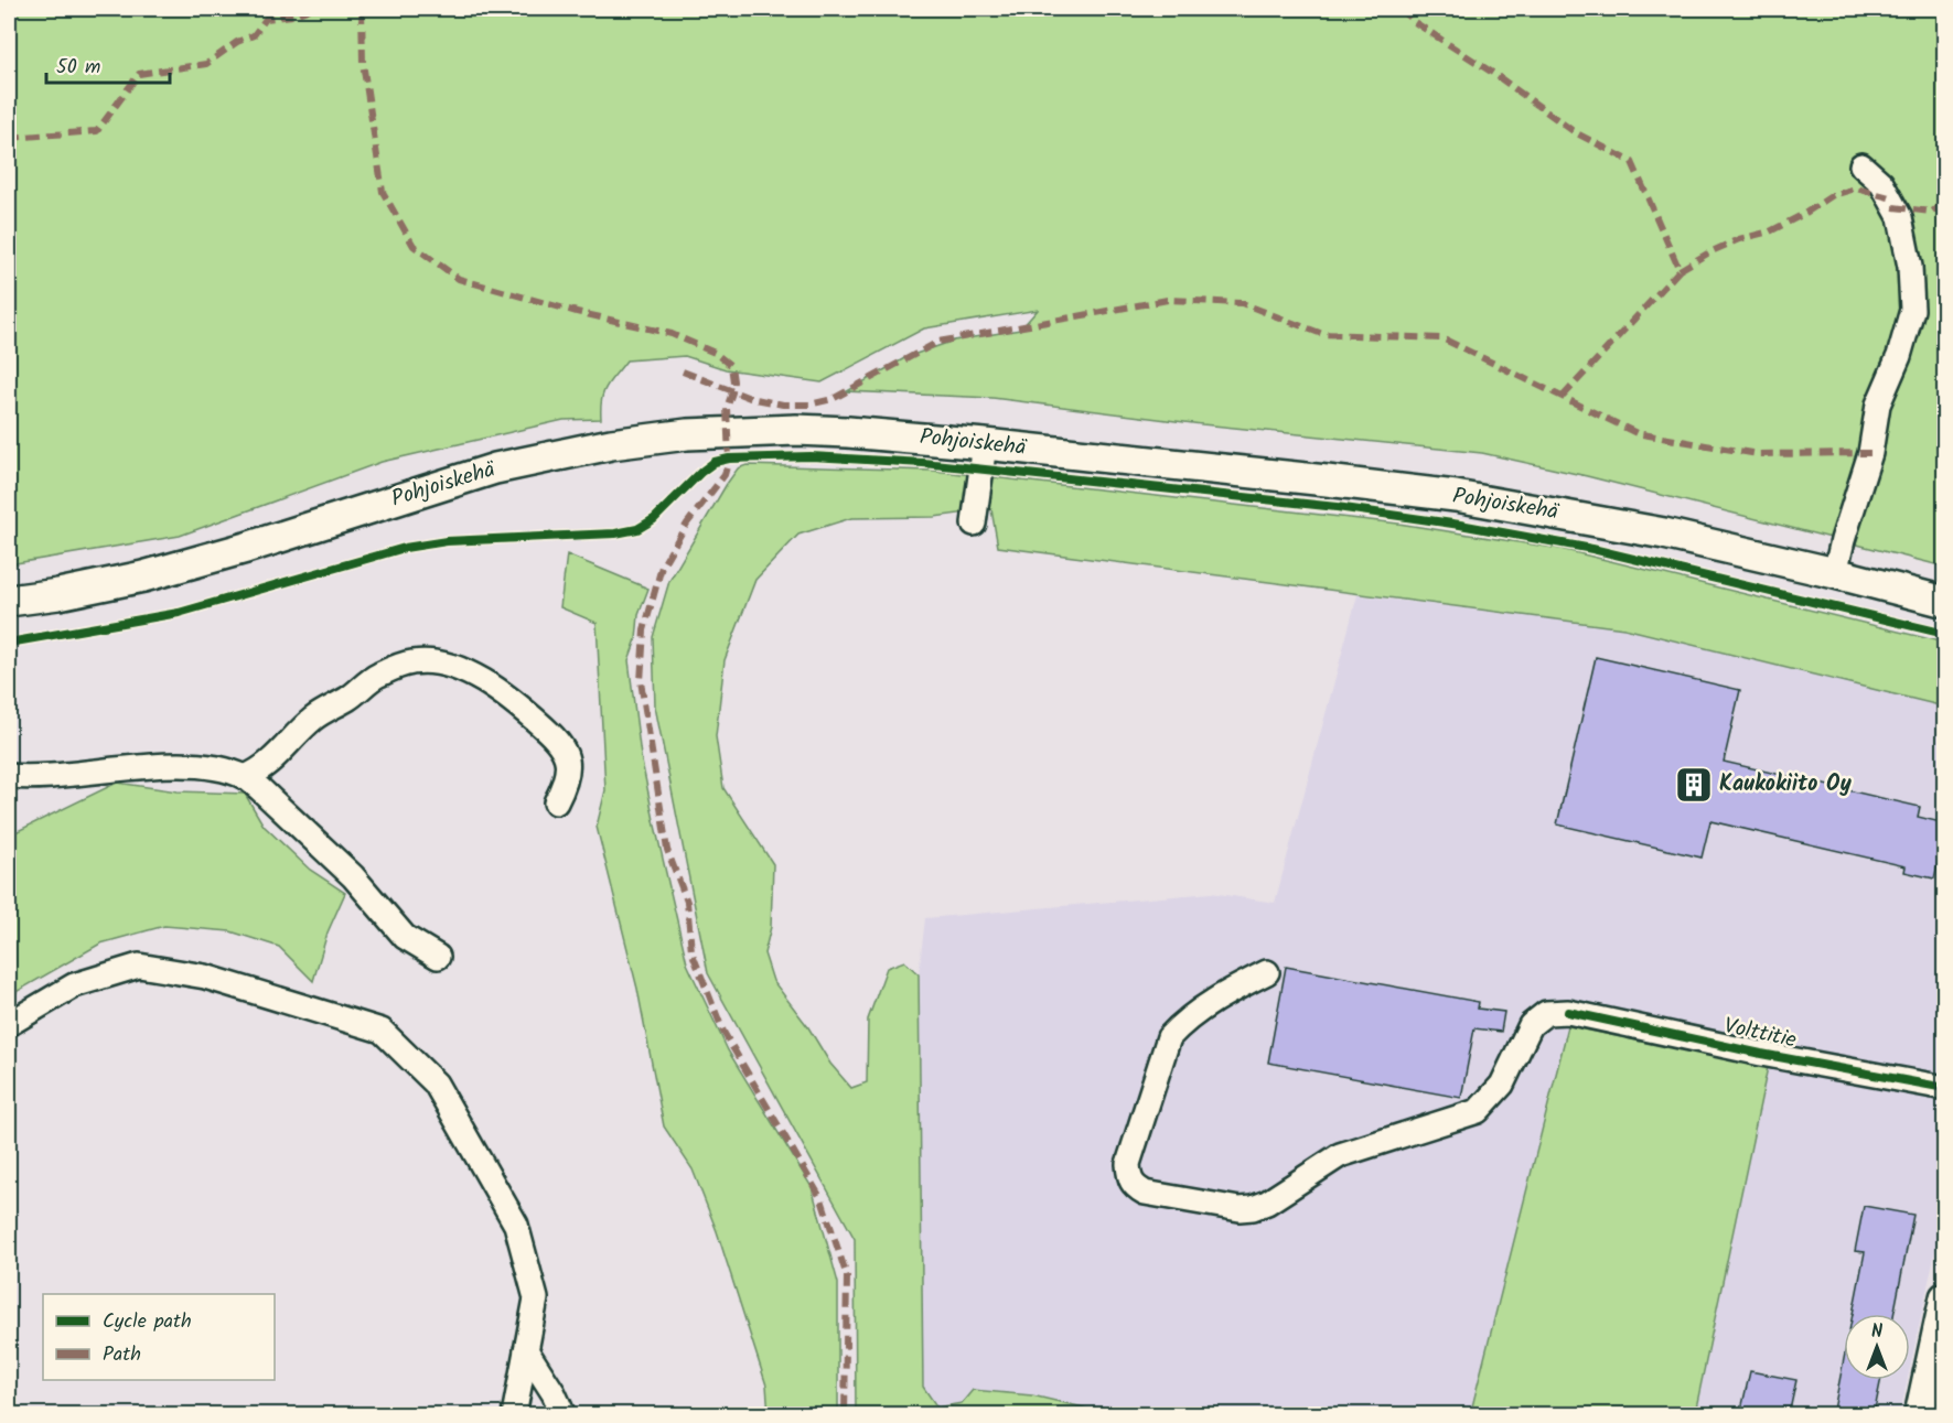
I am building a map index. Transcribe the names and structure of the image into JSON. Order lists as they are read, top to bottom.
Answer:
{
  "streets": {
    "main road": ["Pohjoiskehä"],
    "street": ["Volttitie"]
  },
  "places": {
    "building": ["Kaukokiito Oy"]
  },
  "legend": ["Cycle path", "Path"],
  "scale_bar": "50 m",
  "north": "top"
}
